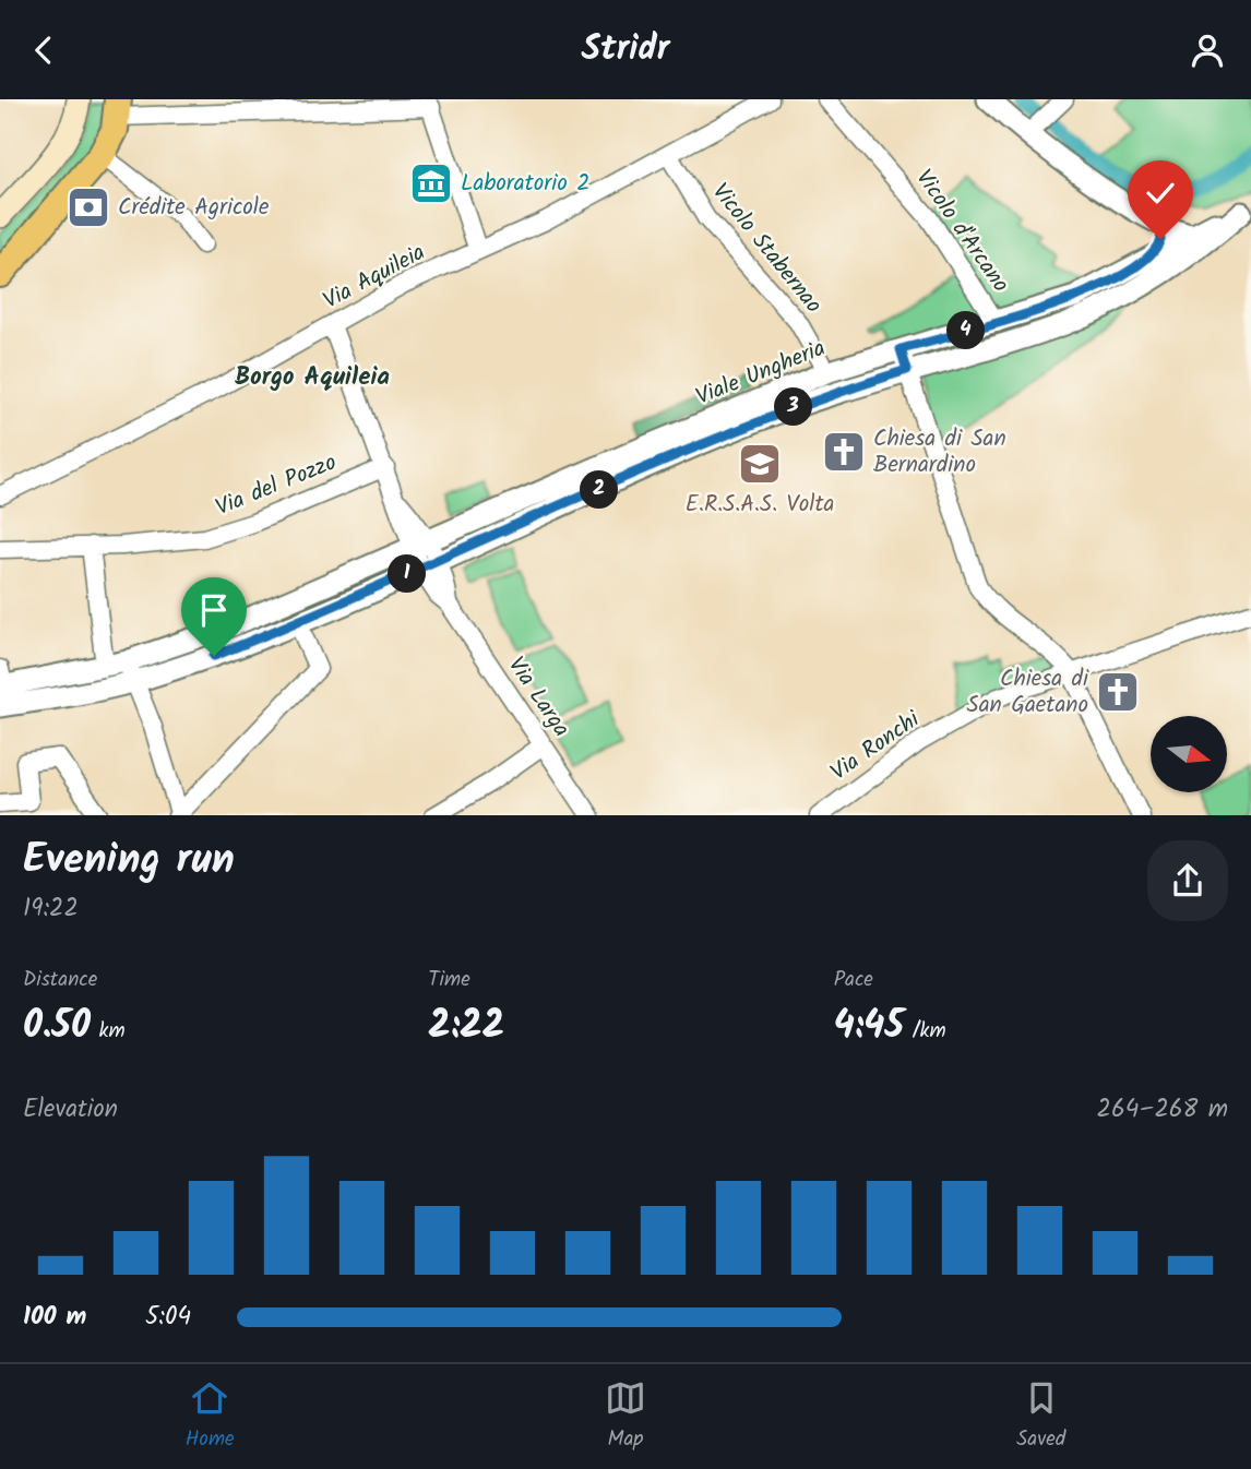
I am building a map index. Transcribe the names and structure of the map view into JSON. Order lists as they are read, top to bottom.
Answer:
{
  "streets": {
    "street": [
      "Vicolo d'Arcano",
      "Vicolo Stabernao",
      "Via Aquileia",
      "Viale Ungheria",
      "Via del Pozzo",
      "Via Larga",
      "Via Ronchi"
    ]
  },
  "crossings": [
    ["Vicolo d'Arcano", "Viale Ungheria"],
    ["Vicolo Stabernao", "Via Aquileia"],
    ["Vicolo Stabernao", "Viale Ungheria"],
    ["Viale Ungheria", "Via Larga"]
  ],
  "districts": ["Borgo Aquileia"],
  "places": {
    "museum": ["Laboratorio 2"],
    "bank": ["Crédite Agricole"],
    "church": ["Chiesa di San Bernardino", "Chiesa di San Gaetano"],
    "school or university": ["E.R.S.A.S. Volta"]
  },
  "north": "right",
  "page": {
    "header": "Stridr",
    "pins": [
      "4",
      "3",
      "2",
      "1"
    ],
    "heading": ["Evening run", "19:22"],
    "stats": [
      ["Distance", "0.50 km"],
      ["Time", "2:22"],
      ["Pace", "4:45 /km"]
    ],
    "chart": ["Elevation", "264–268 m"],
    "list": [
      {
        "name": "100 m",
        "note": "5:04"
      }
    ],
    "tabs": ["Home", "Map", "Saved"]
  }
}
